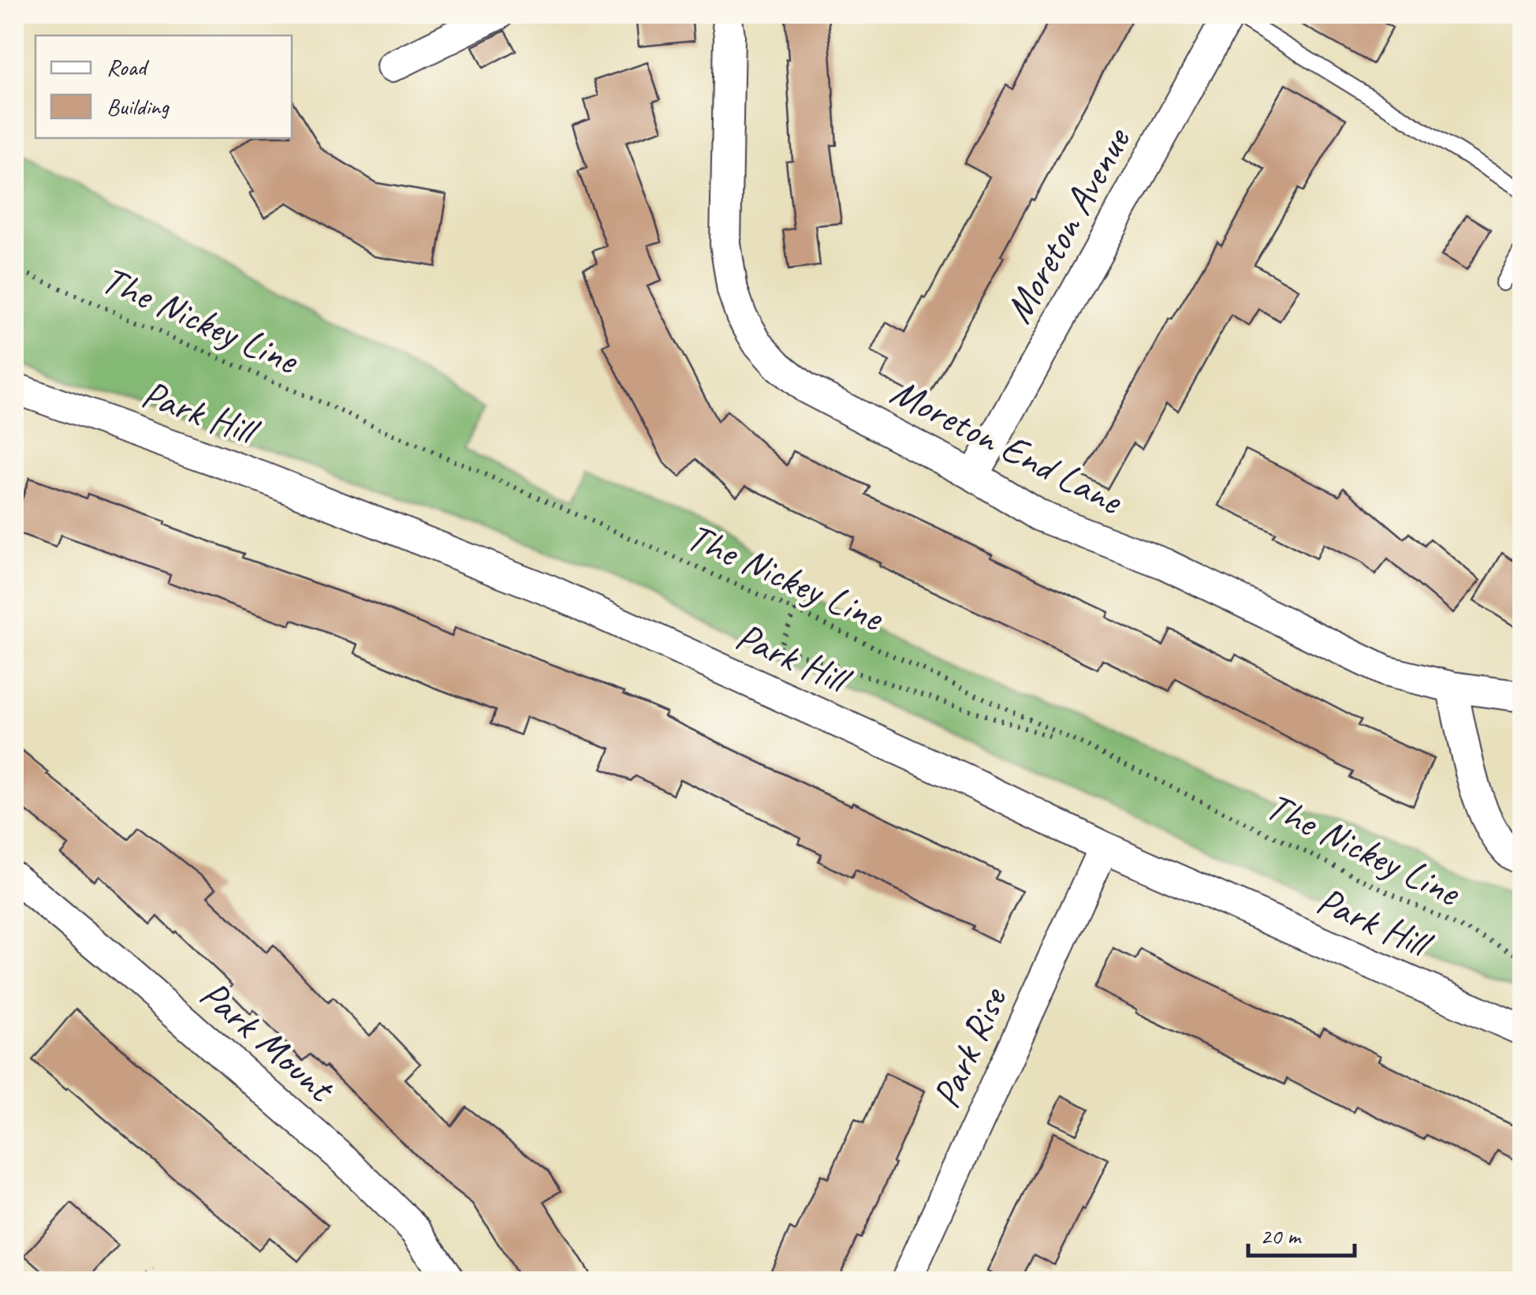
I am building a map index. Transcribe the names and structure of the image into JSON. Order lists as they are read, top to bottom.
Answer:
{
  "streets": {
    "street": [
      "Moreton Avenue",
      "Park Hill",
      "Moreton End Lane",
      "Park Mount",
      "Park Rise"
    ],
    "path": ["The Nickey Line"]
  },
  "crossings": [
    ["Moreton Avenue", "Moreton End Lane"],
    ["Park Hill", "Park Rise"]
  ],
  "legend": ["Road", "Building"],
  "scale_bar": "20 m"
}
